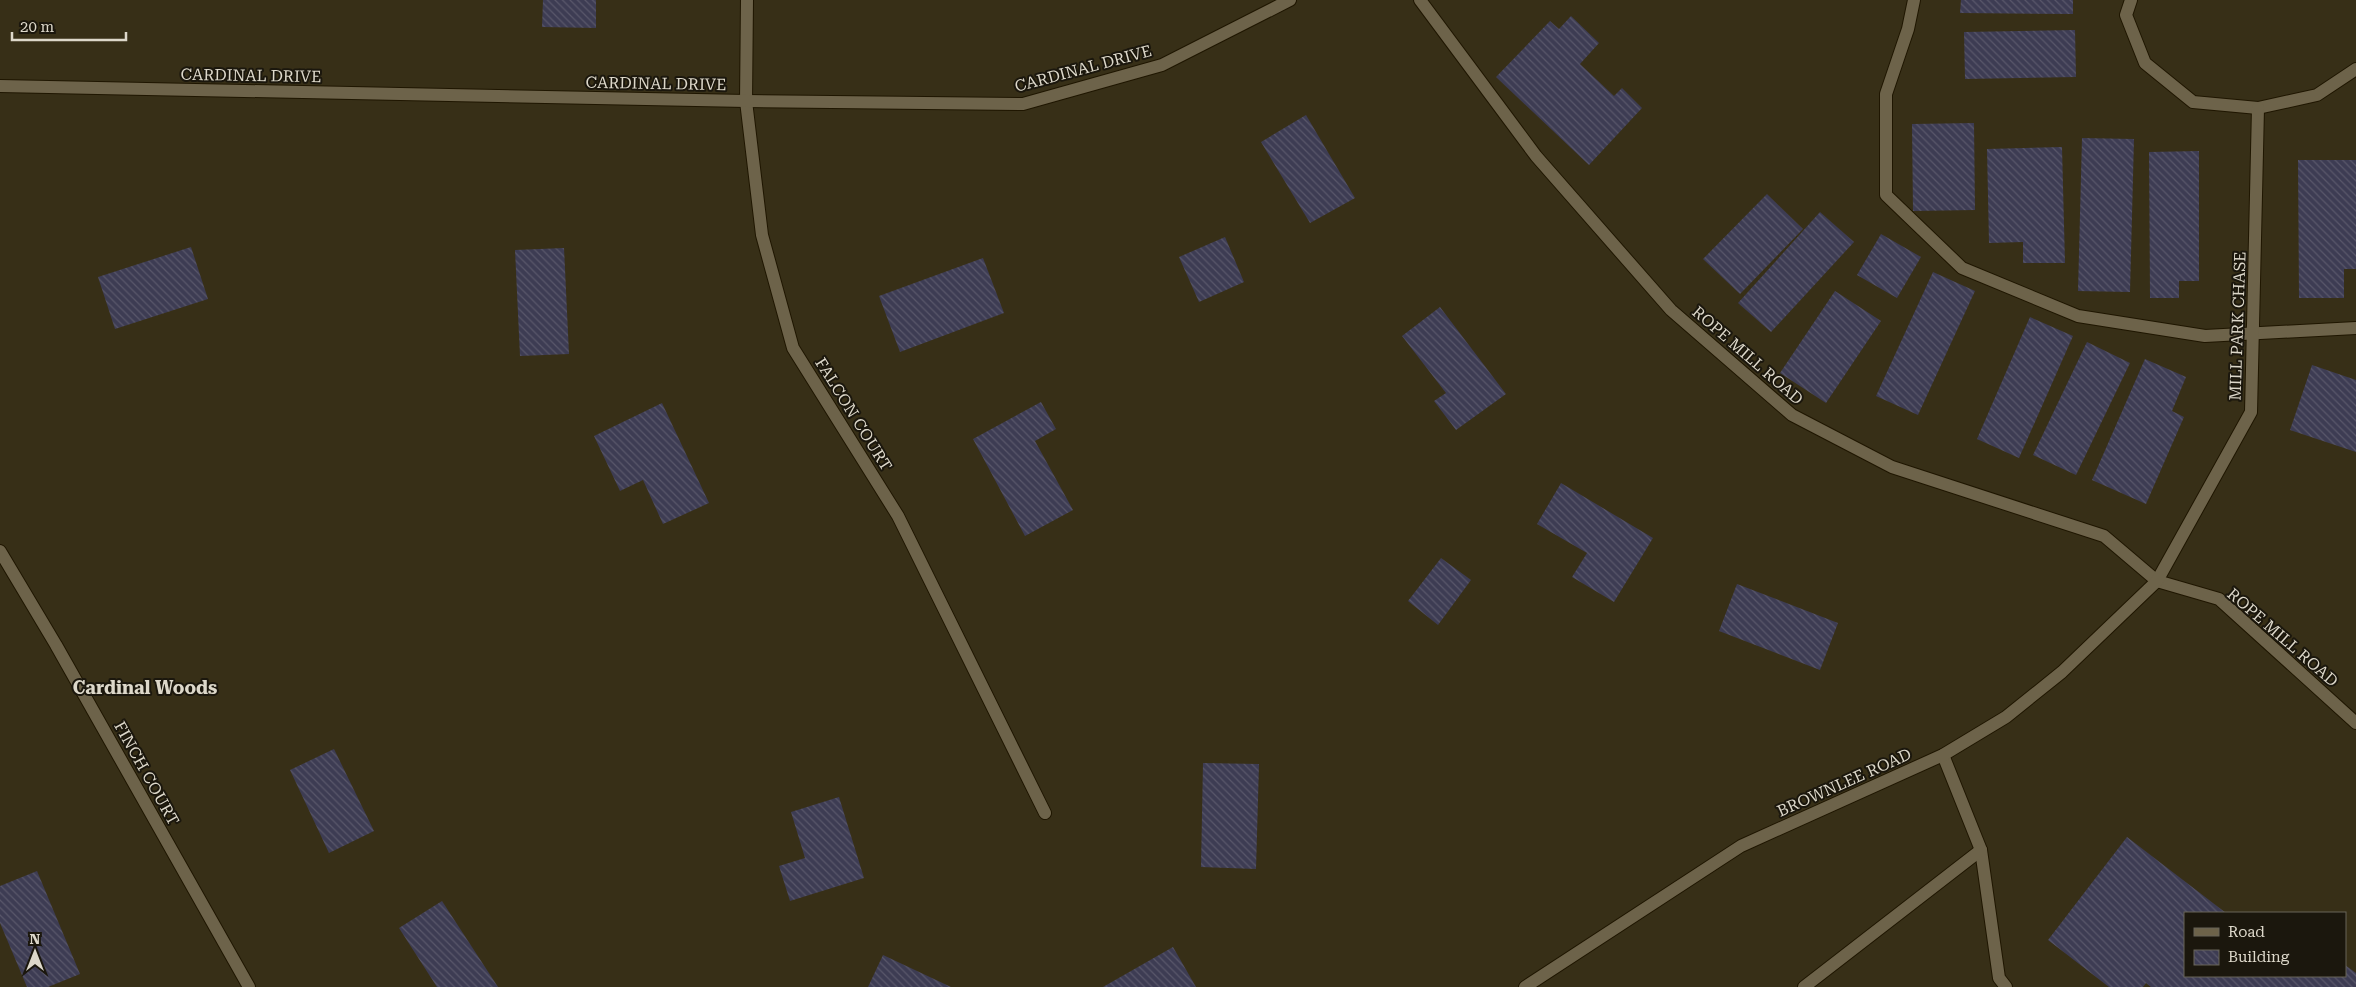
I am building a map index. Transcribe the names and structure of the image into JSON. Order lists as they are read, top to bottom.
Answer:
{
  "streets": {
    "street": [
      "CARDINAL DRIVE",
      "MILL PARK CHASE",
      "ROPE MILL ROAD",
      "FALCON COURT",
      "FINCH COURT",
      "BROWNLEE ROAD"
    ]
  },
  "crossings": [
    ["CARDINAL DRIVE", "FALCON COURT"],
    ["MILL PARK CHASE", "ROPE MILL ROAD"],
    ["MILL PARK CHASE", "BROWNLEE ROAD"],
    ["ROPE MILL ROAD", "BROWNLEE ROAD"]
  ],
  "districts": ["Cardinal Woods"],
  "legend": ["Road", "Building"],
  "scale_bar": "20 m",
  "north": "top"
}
